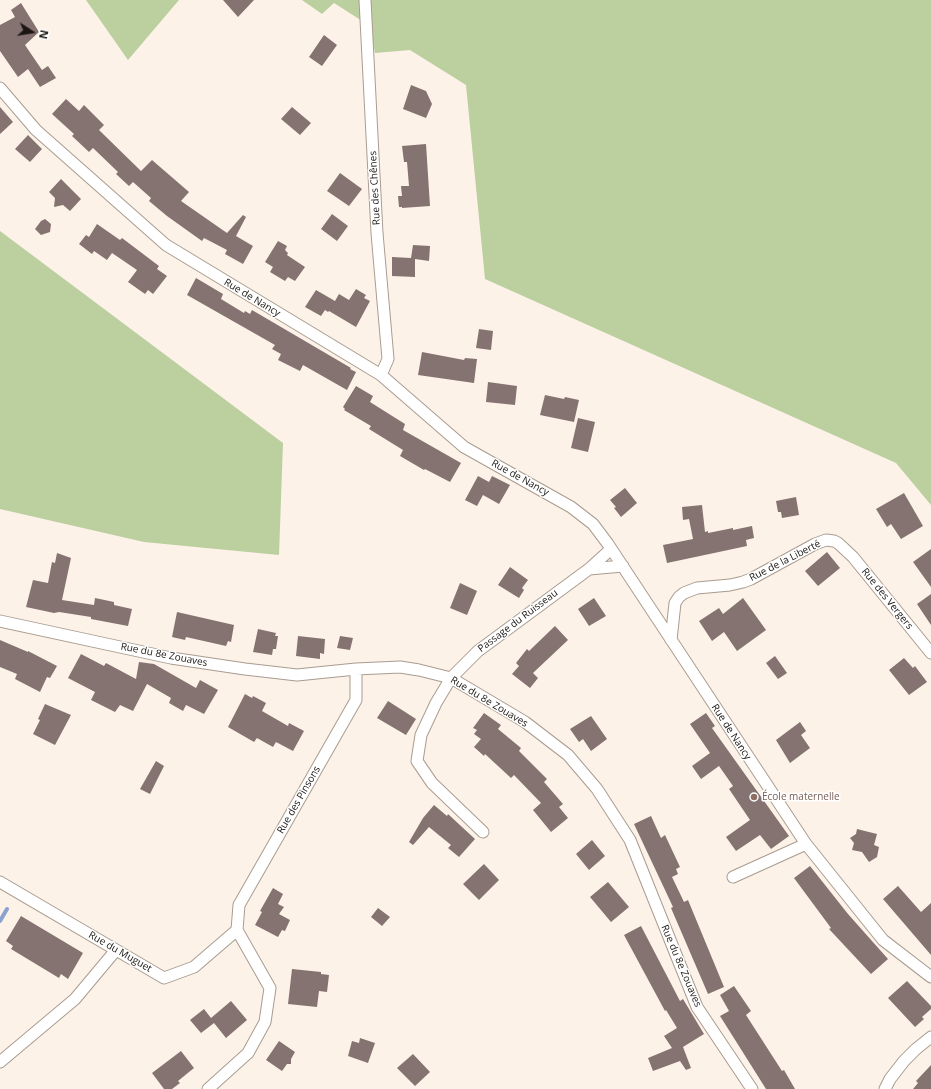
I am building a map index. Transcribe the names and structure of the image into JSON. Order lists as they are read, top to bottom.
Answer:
{
  "streets": {
    "street": [
      "Rue des Chênes",
      "Rue de Nancy",
      "Rue de la Liberté",
      "Rue des Vergers",
      "Passage du Ruisseau",
      "Rue du 8e Zouaves",
      "Rue des Pinsons",
      "Rue du Muguet"
    ]
  },
  "crossings": [
    ["Rue des Chênes", "Rue de Nancy"],
    ["Rue de Nancy", "Rue de la Liberté"],
    ["Rue de Nancy", "Passage du Ruisseau"],
    ["Rue de la Liberté", "Rue des Vergers"],
    ["Passage du Ruisseau", "Rue du 8e Zouaves"],
    ["Rue du 8e Zouaves", "Rue des Pinsons"],
    ["Rue des Pinsons", "Rue du Muguet"]
  ],
  "places": ["École maternelle"],
  "north": "right"
}
